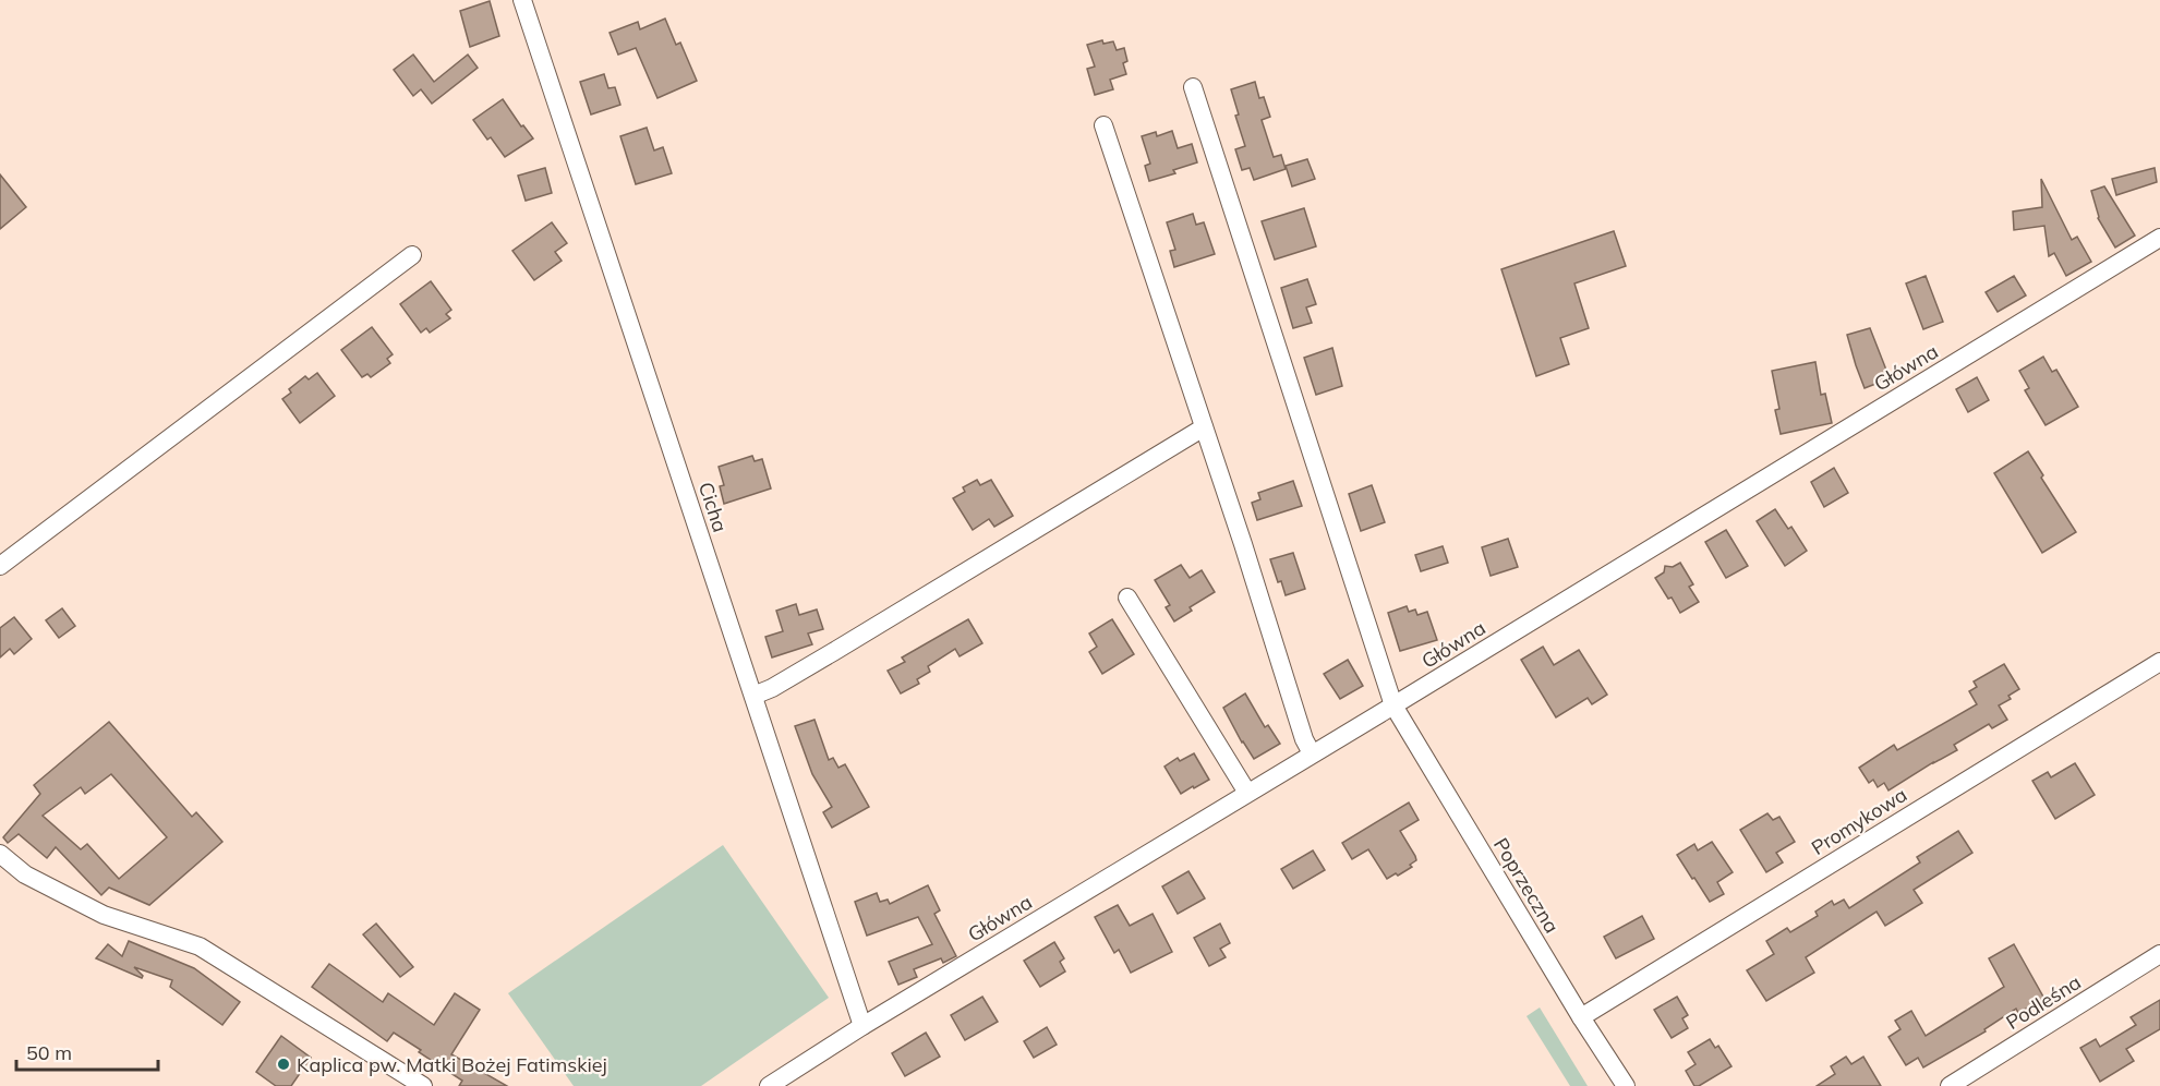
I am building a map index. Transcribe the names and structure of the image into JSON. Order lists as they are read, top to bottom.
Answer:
{
  "streets": {
    "street": [
      "Główna",
      "Cicha",
      "Promykowa",
      "Poprzeczna",
      "Podleśna"
    ]
  },
  "crossings": [
    ["Główna", "Cicha"],
    ["Główna", "Poprzeczna"],
    ["Promykowa", "Poprzeczna"]
  ],
  "places": ["Kaplica pw. Matki Bożej Fatimskiej"],
  "scale_bar": "50 m"
}
